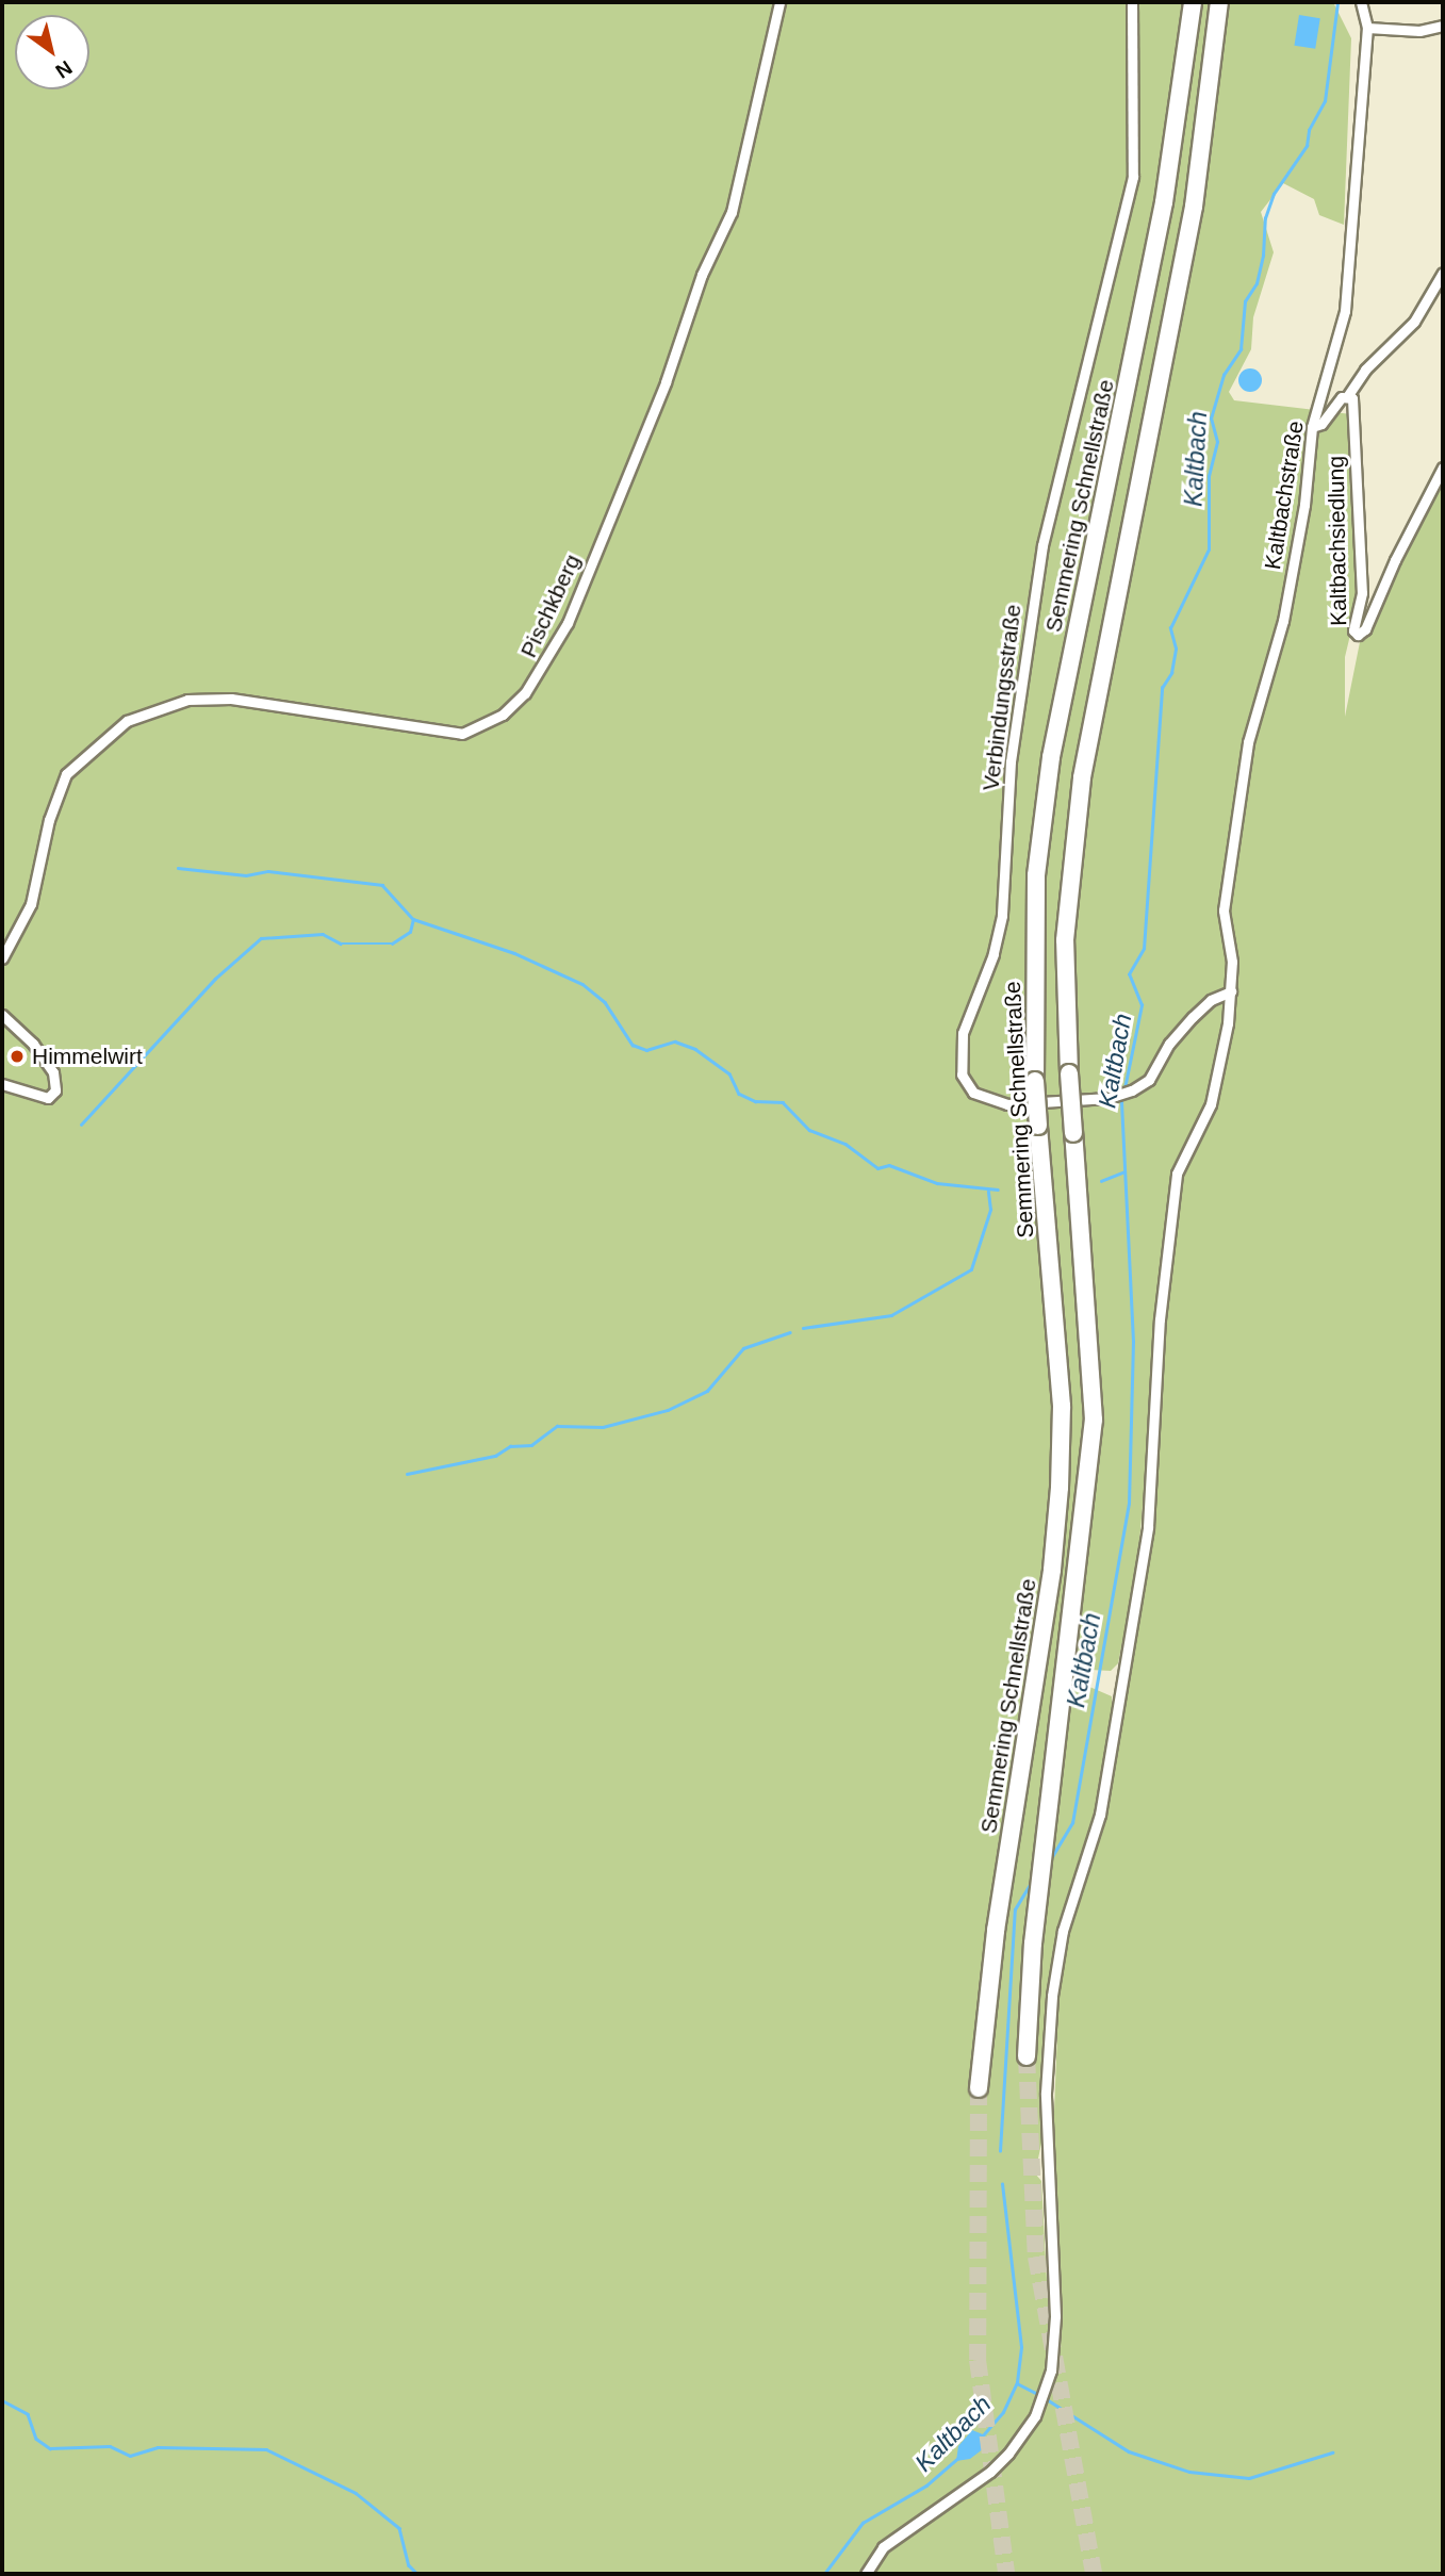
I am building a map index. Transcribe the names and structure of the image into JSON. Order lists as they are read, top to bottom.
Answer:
{
  "streets": {
    "highway": ["Semmering Schnellstraße"],
    "street": [
      "Kaltbachstraße",
      "Kaltbachsiedlung",
      "Pischkberg",
      "Verbindungsstraße"
    ]
  },
  "crossings": [
    ["Kaltbachstraße", "Kaltbachsiedlung"],
    ["Kaltbachstraße", "Verbindungsstraße"]
  ],
  "water": ["Kaltbach"],
  "places": ["Himmelwirt"],
  "north": "bottom right"
}
